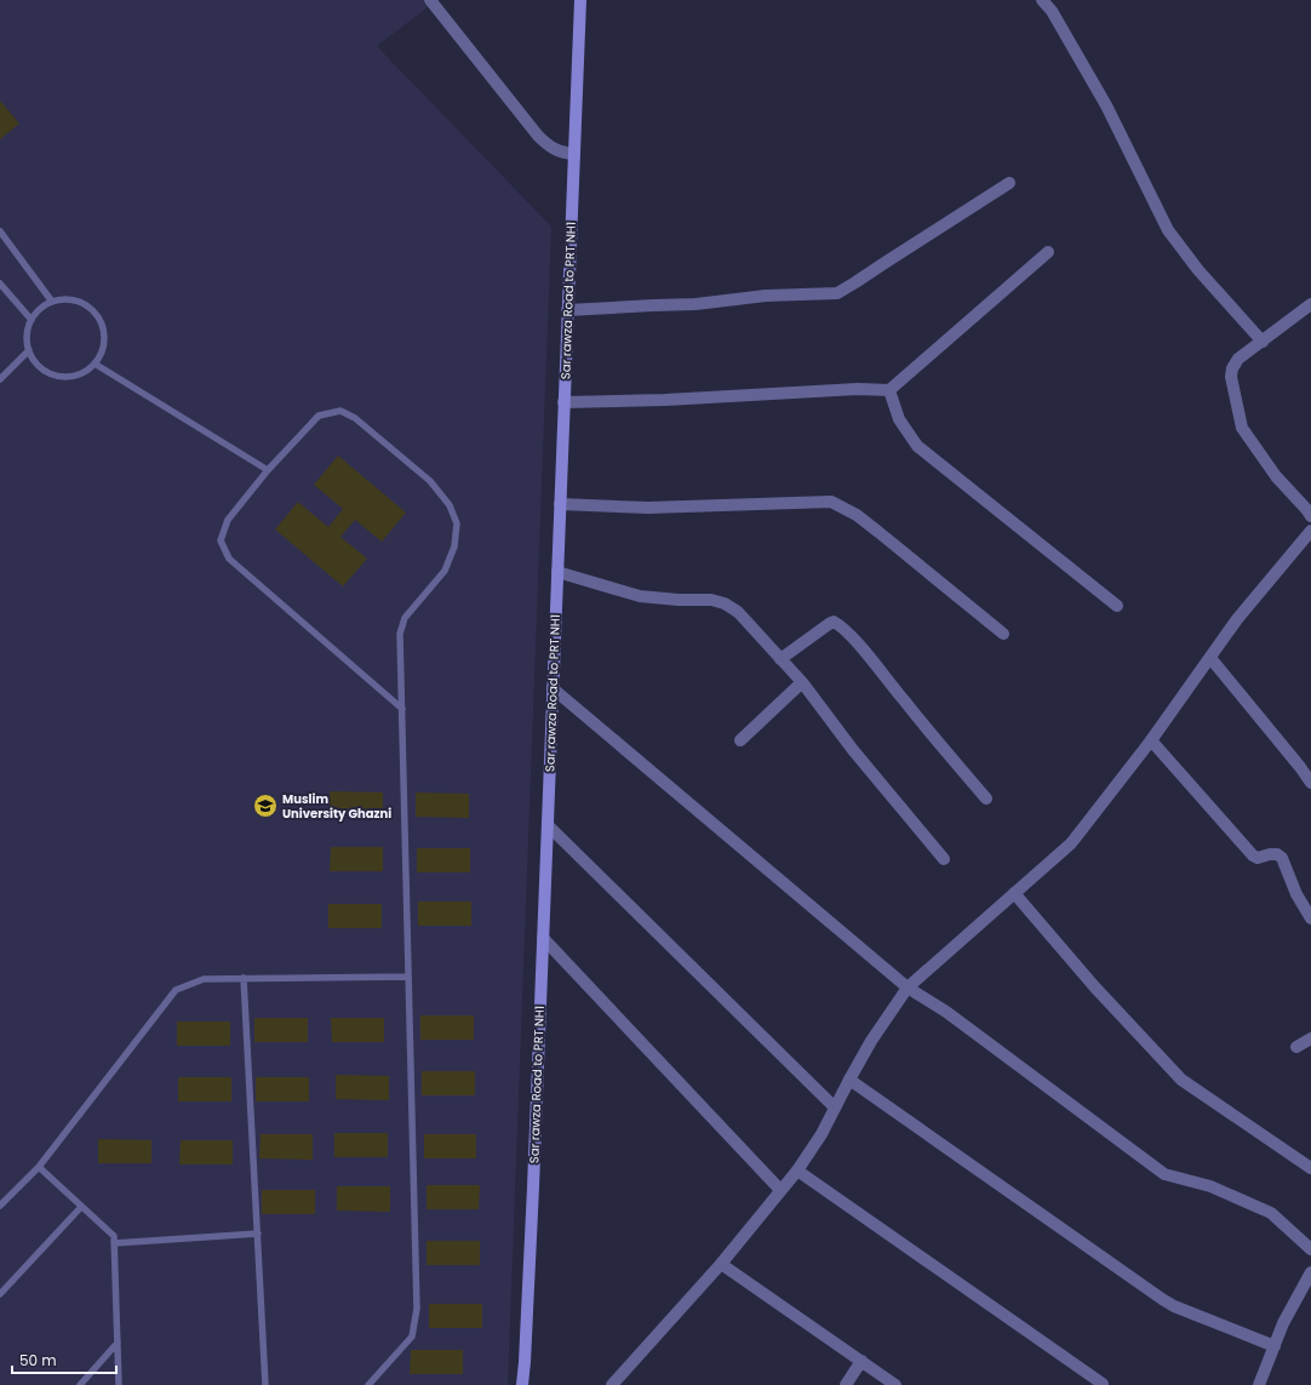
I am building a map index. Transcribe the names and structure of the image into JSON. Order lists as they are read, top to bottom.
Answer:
{
  "streets": {
    "main road": ["Sar rawza Road to PRT NH1"]
  },
  "places": {
    "school or university": ["Muslim University Ghazni"]
  },
  "scale_bar": "50 m"
}
